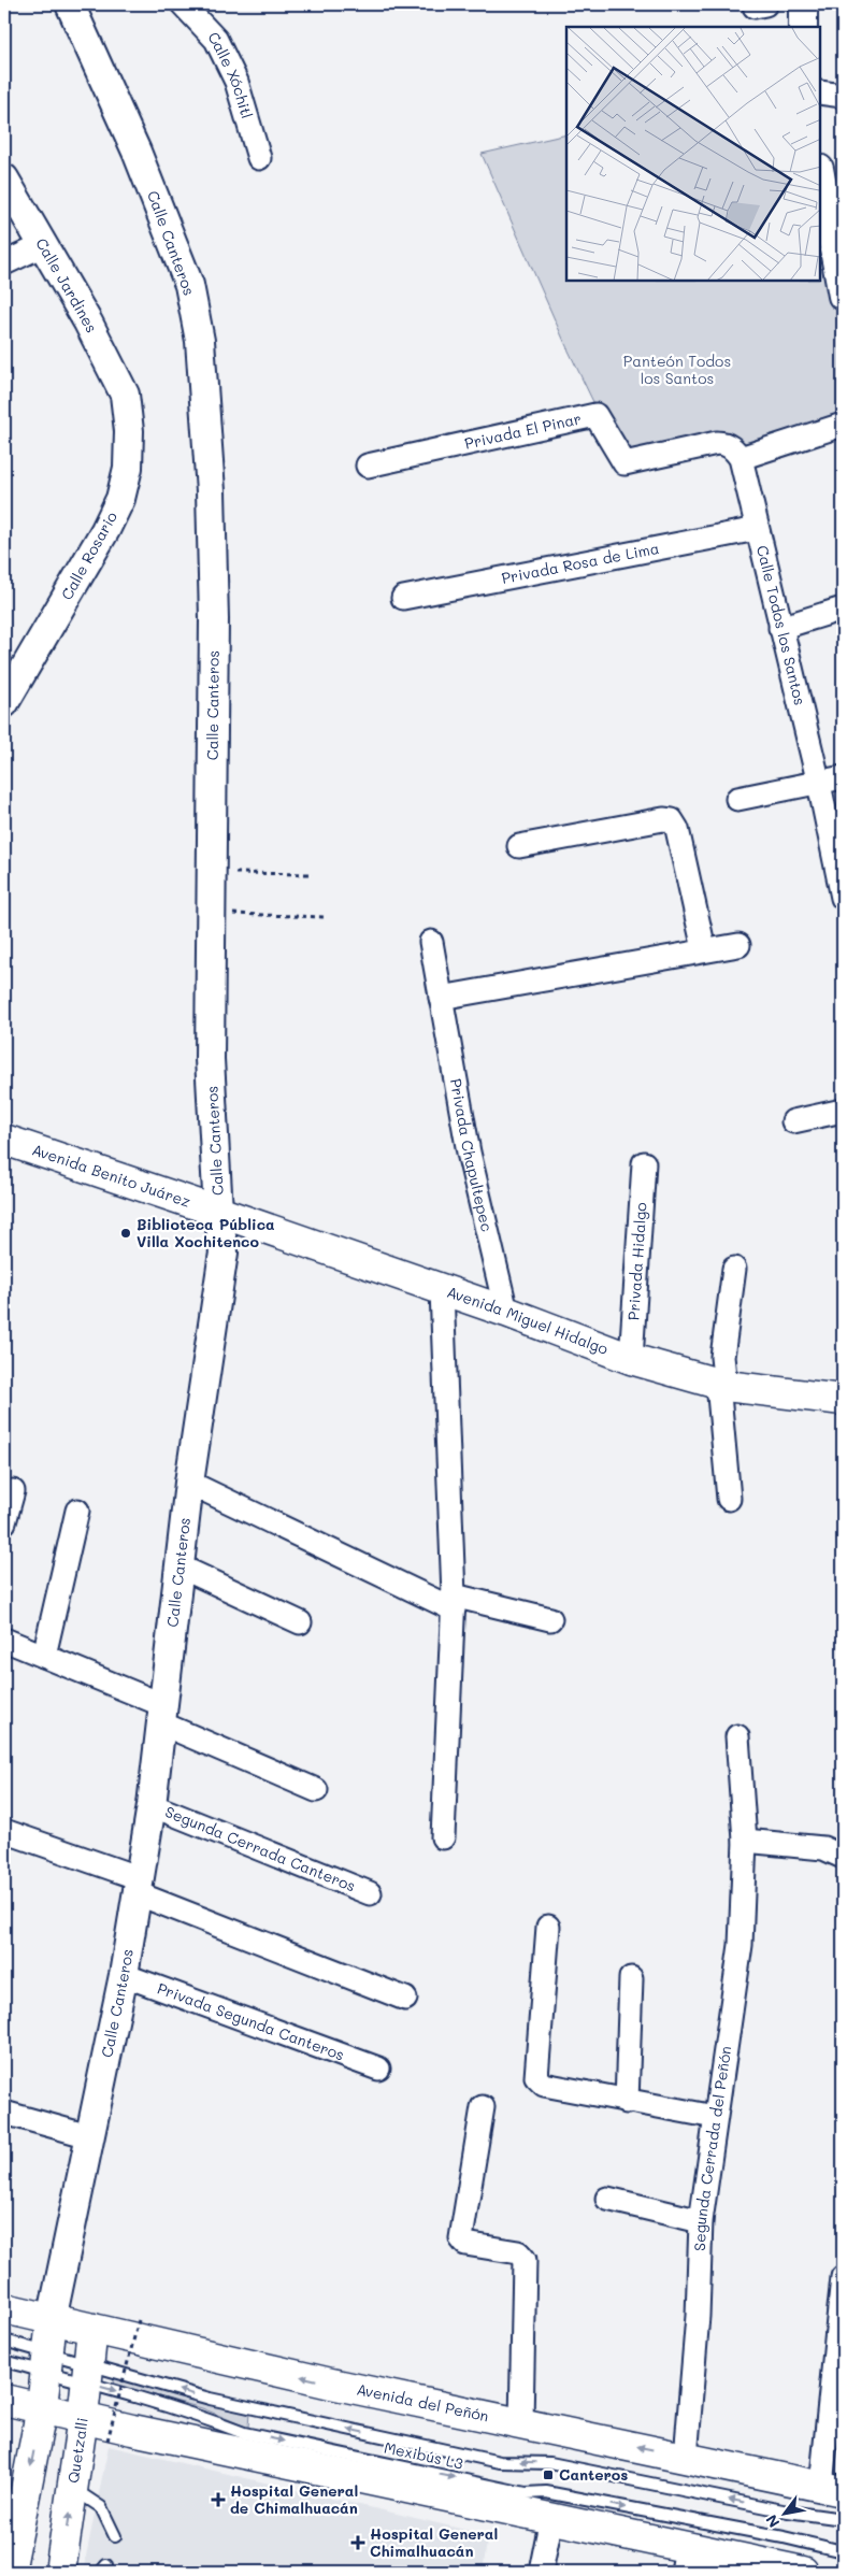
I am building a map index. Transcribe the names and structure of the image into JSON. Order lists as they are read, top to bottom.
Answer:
{
  "streets": {
    "main road": [
      "Avenida Benito Juárez",
      "Avenida Miguel Hidalgo",
      "Avenida del Peñón",
      "Quetzalli"
    ],
    "street": [
      "Calle Xóchitl",
      "Calle Canteros",
      "Calle Jardines",
      "Privada El Pinar",
      "Calle Rosario",
      "Privada Rosa de Lima",
      "Calle Todos los Santos",
      "Privada Chapultepec",
      "Privada Hidalgo",
      "Segunda Cerrada Canteros",
      "Privada Segunda Canteros",
      "Segunda Cerrada del Peñón"
    ],
    "lane": ["Mexibús L3"]
  },
  "crossings": [
    ["Calle Canteros", "Avenida Benito Juárez"],
    ["Calle Canteros", "Avenida Miguel Hidalgo"],
    ["Calle Canteros", "Segunda Cerrada Canteros"],
    ["Calle Canteros", "Privada Segunda Canteros"],
    ["Calle Canteros", "Avenida del Peñón"],
    ["Calle Jardines", "Calle Rosario"],
    ["Privada El Pinar", "Calle Todos los Santos"],
    ["Privada Rosa de Lima", "Calle Todos los Santos"],
    ["Privada Chapultepec", "Avenida Miguel Hidalgo"],
    ["Avenida Benito Juárez", "Avenida Miguel Hidalgo"],
    ["Privada Hidalgo", "Avenida Miguel Hidalgo"],
    ["Segunda Cerrada del Peñón", "Avenida del Peñón"],
    ["Avenida del Peñón", "Quetzalli"],
    ["Quetzalli", "Mexibús L3"]
  ],
  "parks": ["Panteón Todos los Santos"],
  "places": {
    "other": ["Biblioteca Pública Villa Xochitenco"],
    "transit": ["Canteros"],
    "health": ["Hospital General de Chimalhuacán", "Hospital General Chimalhuacán"]
  },
  "north": "bottom left"
}
